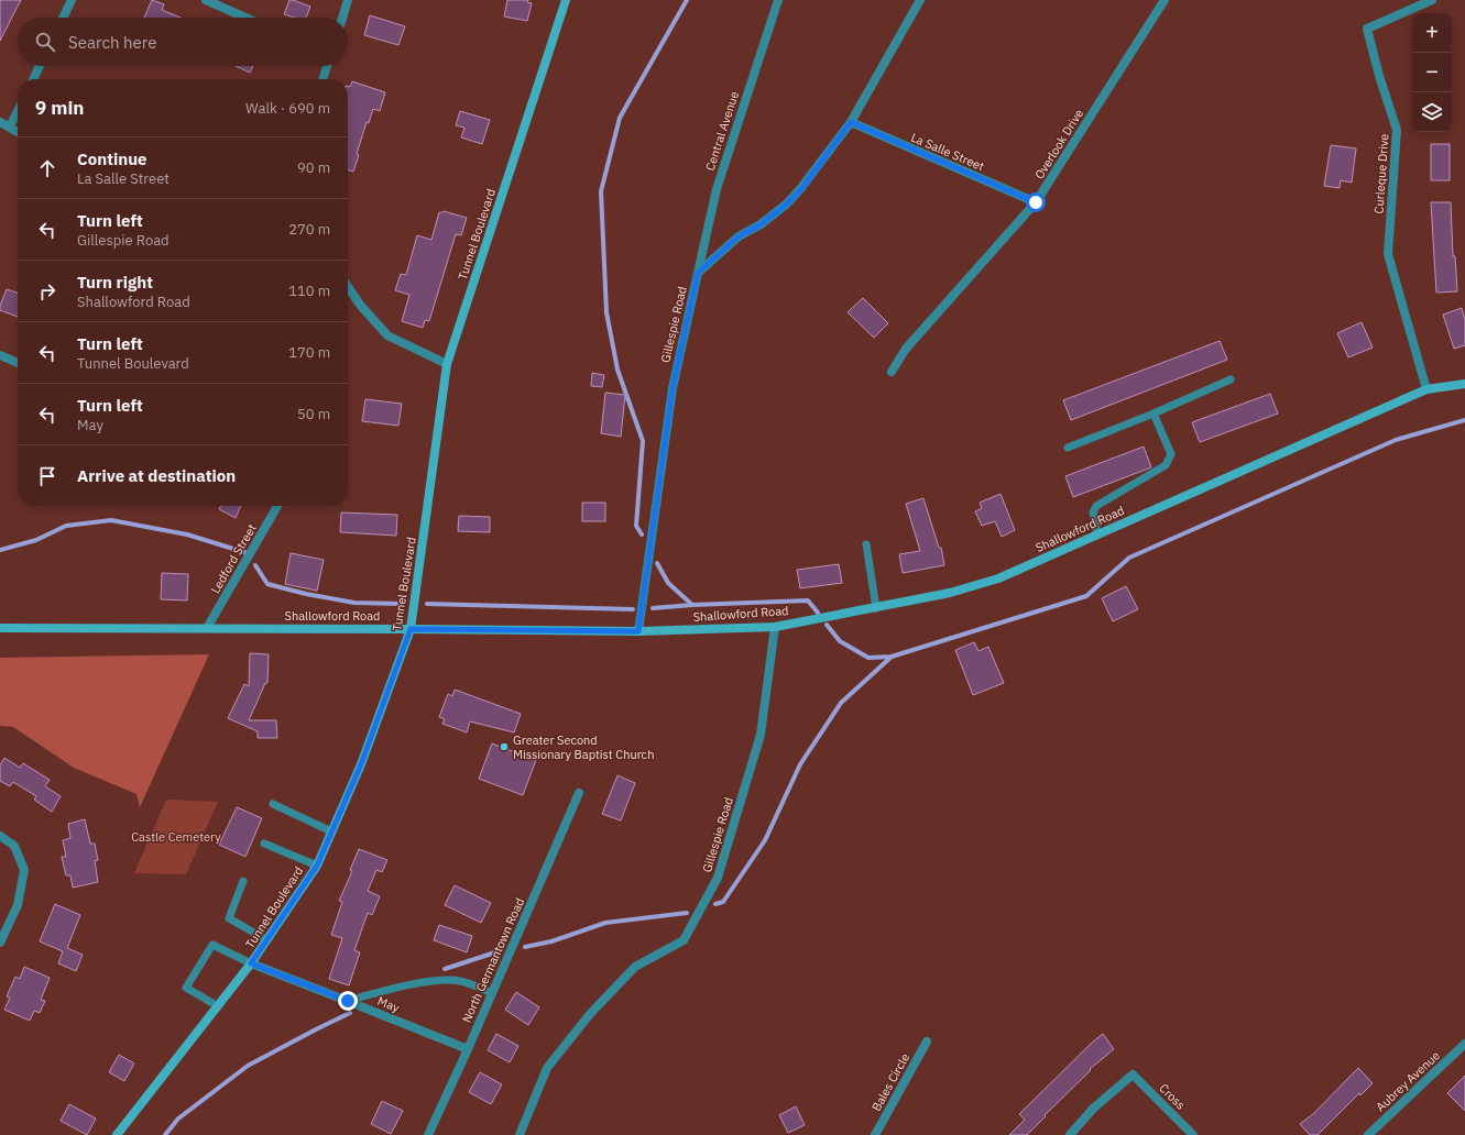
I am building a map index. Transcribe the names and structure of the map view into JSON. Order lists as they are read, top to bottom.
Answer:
{
  "streets": {
    "street": [
      "Central Avenue",
      "Overlook Drive",
      "La Salle Street",
      "Curleque Drive",
      "Tunnel Boulevard",
      "Gillespie Road",
      "Shallowford Road",
      "Ledford Street",
      "North Germantown Road",
      "May",
      "Aubrey Avenue",
      "Bales Circle",
      "Cross"
    ]
  },
  "crossings": [
    ["Central Avenue", "Gillespie Road"],
    ["Overlook Drive", "La Salle Street"],
    ["La Salle Street", "Gillespie Road"],
    ["Curleque Drive", "Shallowford Road"],
    ["Tunnel Boulevard", "Shallowford Road"],
    ["Tunnel Boulevard", "May"],
    ["Gillespie Road", "Shallowford Road"],
    ["Shallowford Road", "Ledford Street"],
    ["North Germantown Road", "May"]
  ],
  "parks": ["Castle Cemetery"],
  "places": ["Greater Second Missionary Baptist Church"],
  "page": {
    "map_buttons": ["+", "−"],
    "search": "Search here",
    "heading": ["9 min", "Walk · 690 m"],
    "list": [
      ["Continue", "La Salle Street", "90 m"],
      ["Turn left", "Gillespie Road", "270 m"],
      ["Turn right", "Shallowford Road", "110 m"],
      ["Turn left", "Tunnel Boulevard", "170 m"],
      ["Turn left", "May", "50 m"],
      "Arrive at destination"
    ]
  }
}
